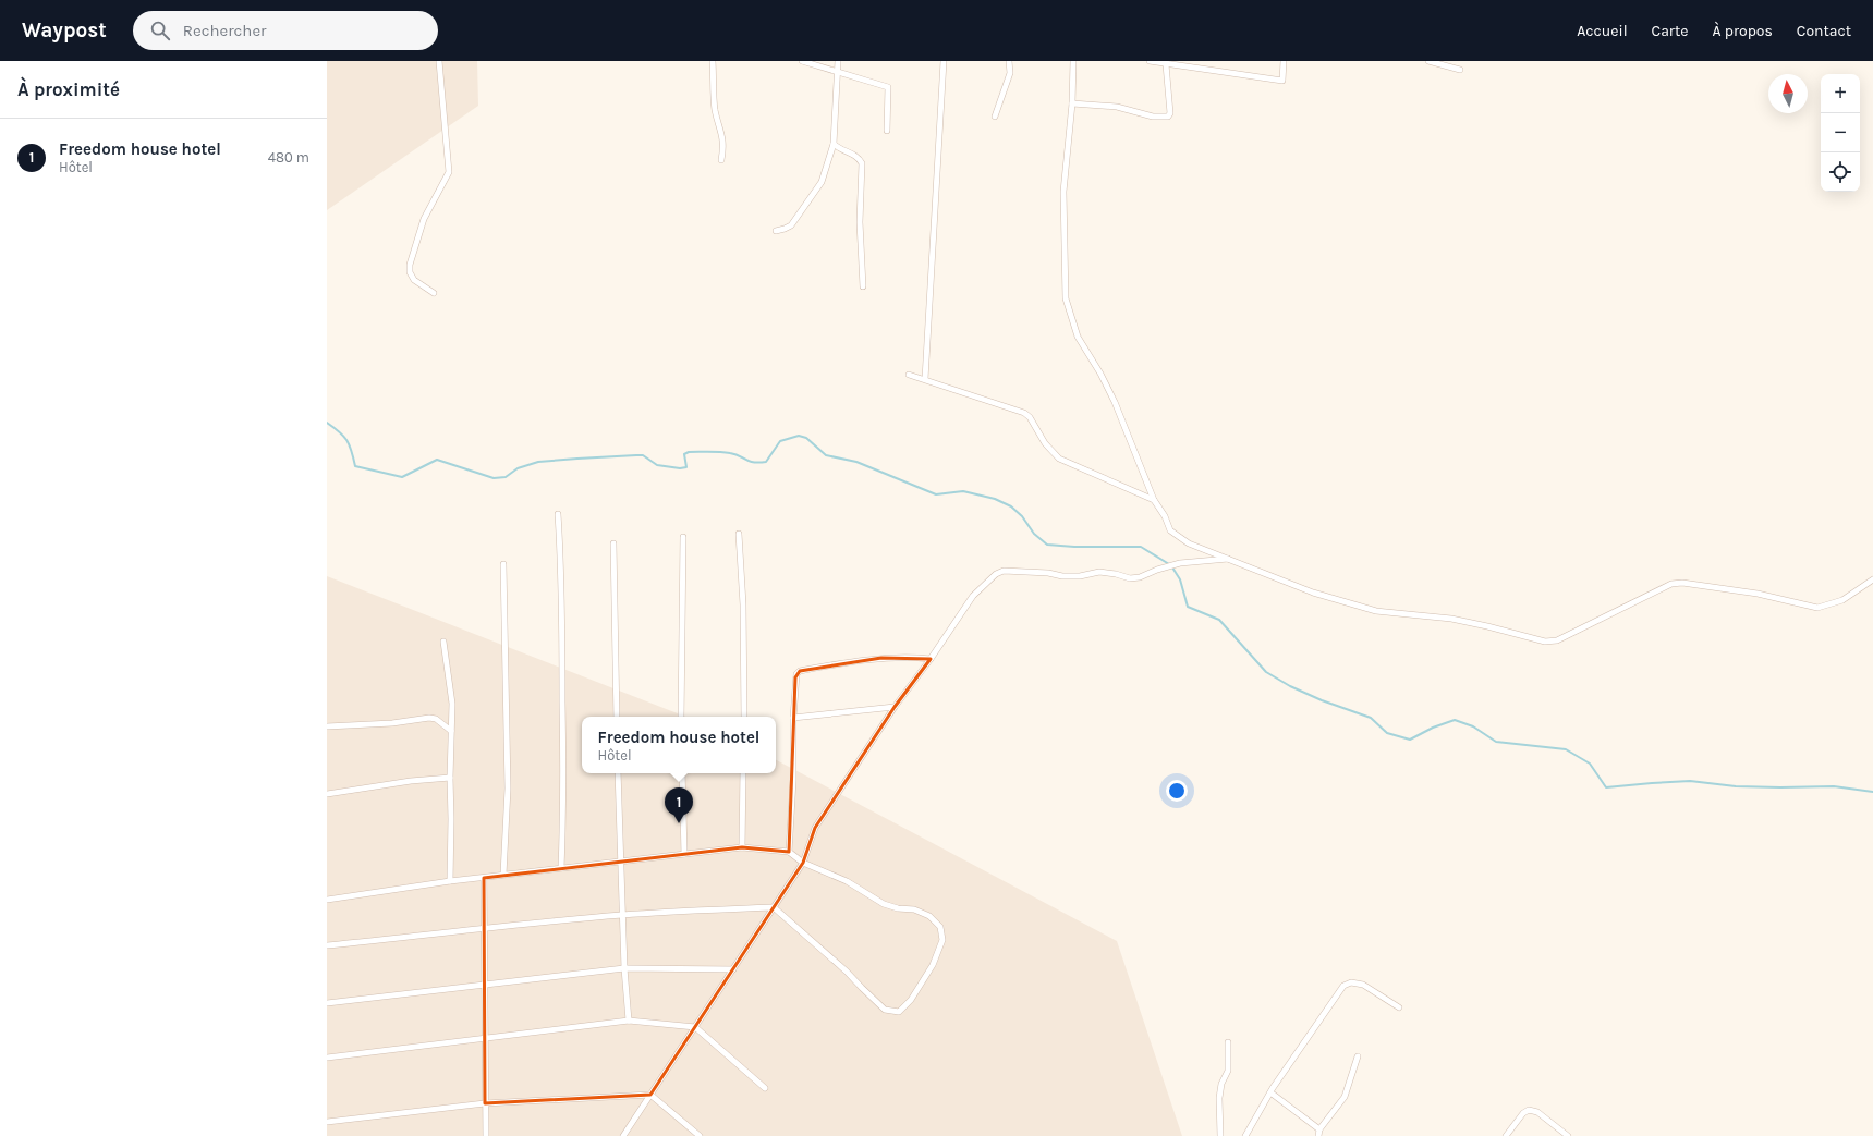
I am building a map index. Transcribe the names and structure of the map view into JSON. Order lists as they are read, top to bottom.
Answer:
{
  "north": "top",
  "page": {
    "header": "Waypost",
    "search": "Rechercher",
    "nav": [
      "Accueil",
      "Carte",
      "À propos",
      "Contact"
    ],
    "heading": "À proximité",
    "map_buttons": ["+", "−"],
    "list": [
      {
        "mark": "1",
        "name": "Freedom house hotel",
        "note": "Hôtel",
        "value": "480 m"
      }
    ],
    "popup": ["Freedom house hotel", "Hôtel"],
    "pins": "1"
  }
}
